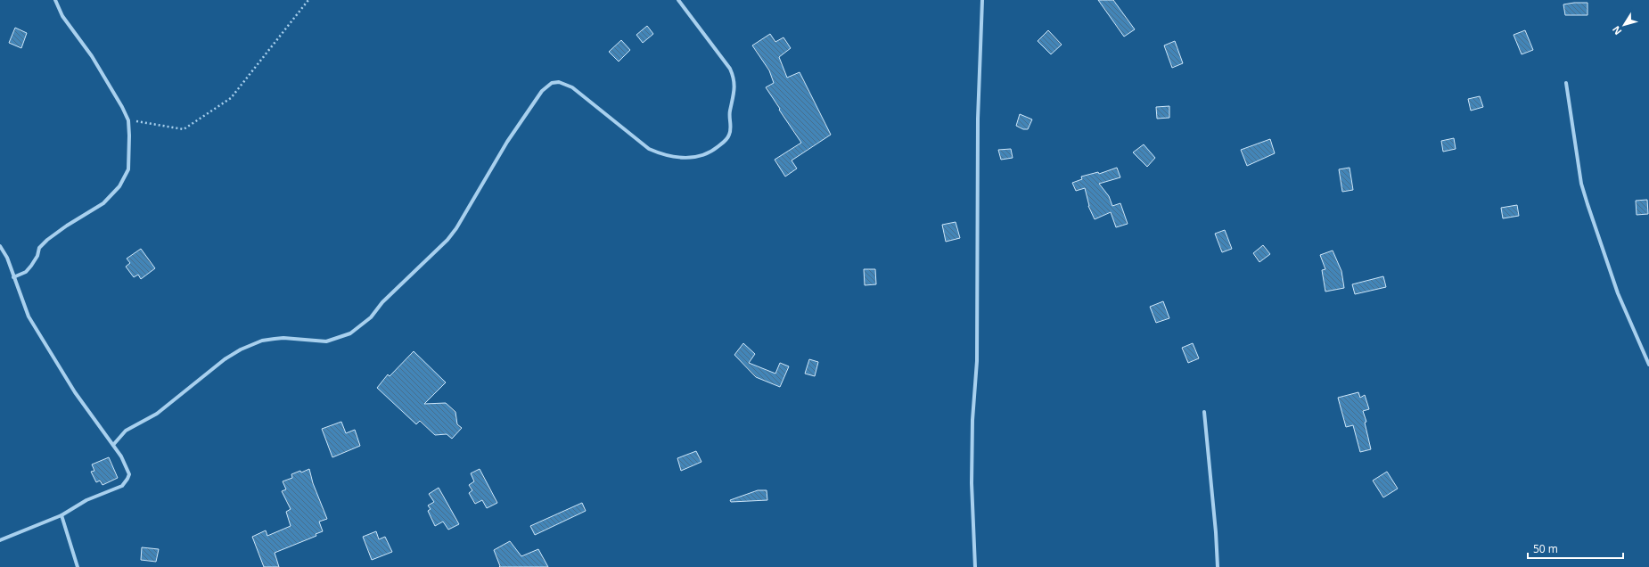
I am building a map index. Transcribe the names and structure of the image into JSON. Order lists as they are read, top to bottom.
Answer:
{
  "scale_bar": "50 m",
  "north": "bottom left"
}
